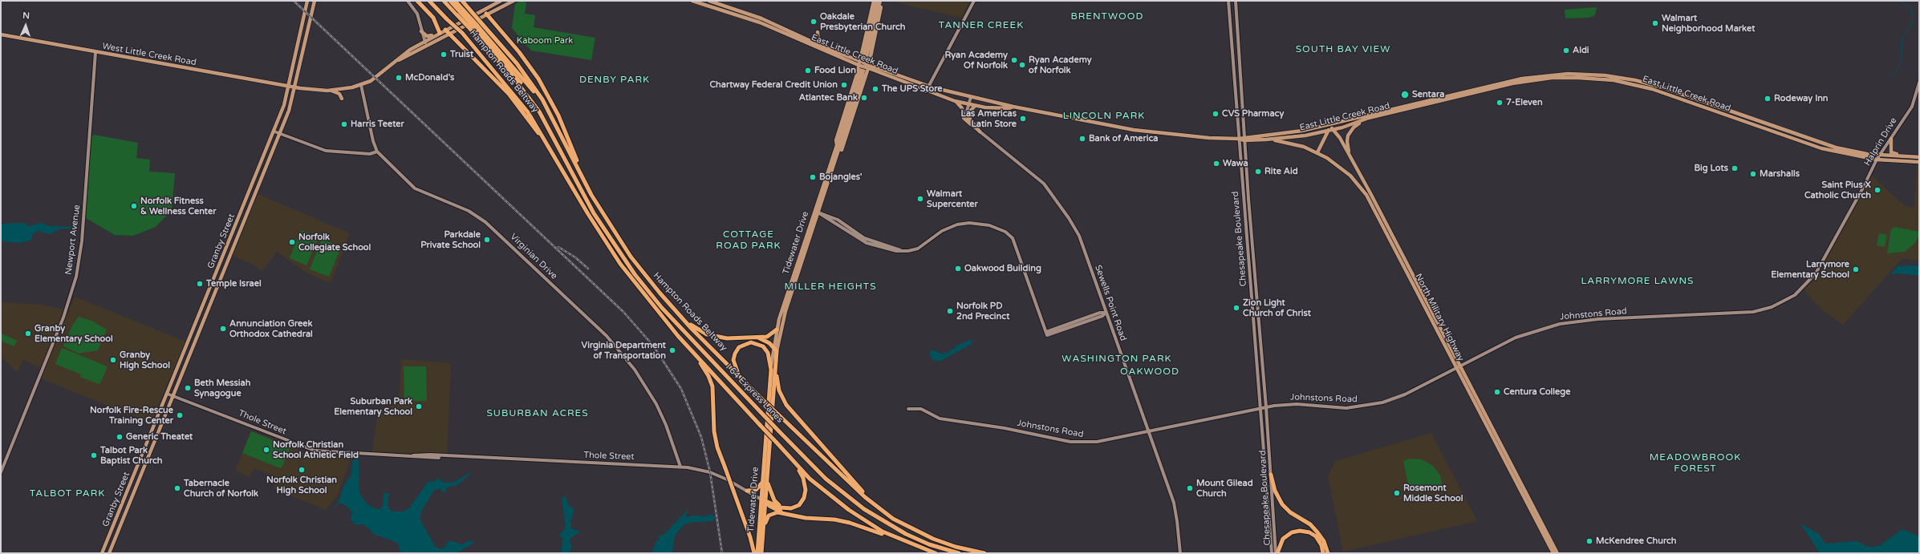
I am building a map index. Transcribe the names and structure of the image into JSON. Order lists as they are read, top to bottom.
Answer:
{
  "streets": {
    "highway": ["Hampton Roads Beltway", "Tidewater Drive", "I 64 Express Lanes"],
    "main road": [
      "West Little Creek Road",
      "East Little Creek Road",
      "Granby Street",
      "North Military Highway"
    ],
    "street": [
      "Halprin Drive",
      "Chesapeake Boulevard",
      "Newport Avenue",
      "Virginian Drive",
      "Sewells Point Road",
      "Johnstons Road",
      "Thole Street"
    ]
  },
  "crossings": [
    ["West Little Creek Road", "Newport Avenue"],
    ["West Little Creek Road", "Granby Street"],
    ["East Little Creek Road", "Halprin Drive"],
    ["East Little Creek Road", "Chesapeake Boulevard"],
    ["East Little Creek Road", "North Military Highway"],
    ["Halprin Drive", "Johnstons Road"],
    ["Chesapeake Boulevard", "Johnstons Road"],
    ["Granby Street", "Thole Street"],
    ["Tidewater Drive", "Thole Street"],
    ["Virginian Drive", "Thole Street"],
    ["Sewells Point Road", "Johnstons Road"],
    ["Johnstons Road", "North Military Highway"]
  ],
  "districts": [
    "BRENTWOOD",
    "TANNER CREEK",
    "SOUTH BAY VIEW",
    "DENBY PARK",
    "LINCOLN PARK",
    "COTTAGE ROAD PARK",
    "LARRYMORE LAWNS",
    "MILLER HEIGHTS",
    "WASHINGTON PARK",
    "OAKWOOD",
    "SUBURBAN ACRES",
    "MEADOWBROOK FOREST",
    "TALBOT PARK"
  ],
  "parks": ["Kaboom Park"],
  "places": [
    "Oakdale Presbyterian Church",
    "Walmart Neighborhood Market",
    "Aldi",
    "Truist",
    "Ryan Academy Of Norfolk",
    "Ryan Academy of Norfolk",
    "Food Lion",
    "McDonald's",
    "Chartway Federal Credit Union",
    "The UPS Store",
    "Sentara",
    "Atlantec Bank",
    "Rodeway Inn",
    "7-Eleven",
    "CVS Pharmacy",
    "Las Americas Latin Store",
    "Harris Teeter",
    "Bank of America",
    "Wawa",
    "Big Lots",
    "Rite Aid",
    "Marshalls",
    "Bojangles'",
    "Saint Pius X Catholic Church",
    "Walmart Supercenter",
    "Norfolk Fitness & Wellness Center",
    "Parkdale Private School",
    "Norfolk Collegiate School",
    "Oakwood Building",
    "Larrymore Elementary School",
    "Temple Israel",
    "Zion Light Church of Christ",
    "Norfolk PD 2nd Precinct",
    "Annunciation Greek Orthodox Cathedral",
    "Granby Elementary School",
    "Virginia Department of Transportation",
    "Granby High School",
    "Beth Messiah Synagogue",
    "Centura College",
    "Suburban Park Elementary School",
    "Norfolk Fire-Rescue Training Center",
    "Generic Theatet",
    "Norfolk Christian School Athletic Field",
    "Talbot Park Baptist Church",
    "Norfolk Christian High School",
    "Tabernacle Church of Norfolk",
    "Mount Gilead Church",
    "Rosemont Middle School",
    "McKendree Church"
  ],
  "north": "top"
}
